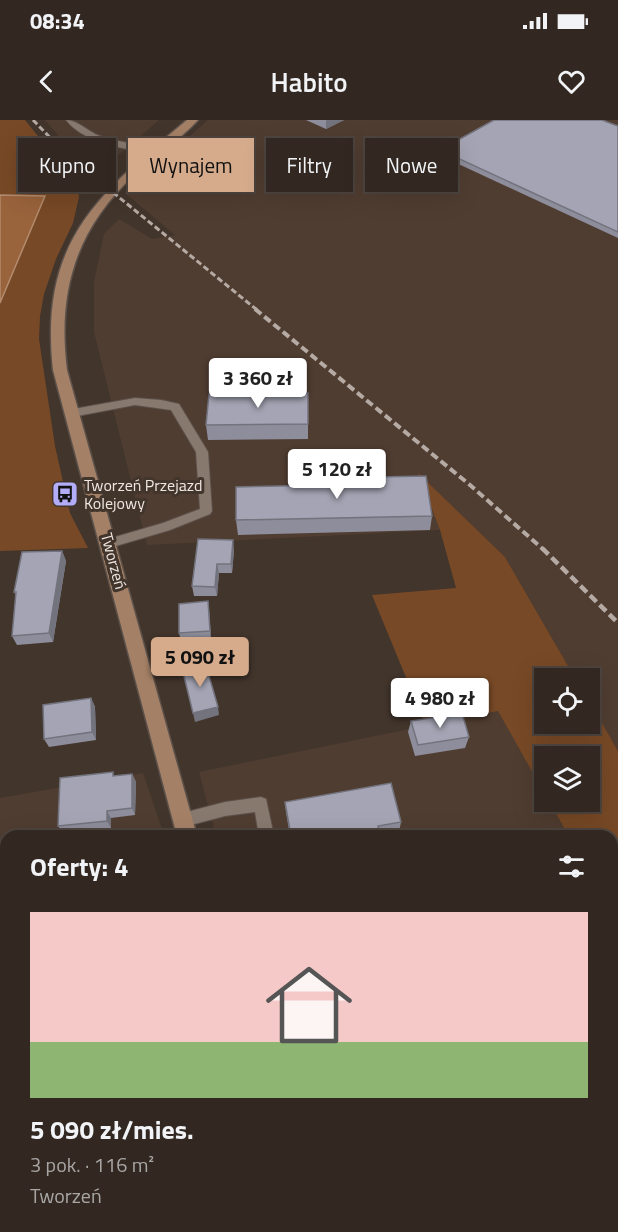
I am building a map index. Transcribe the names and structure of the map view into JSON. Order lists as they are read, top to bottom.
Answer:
{
  "streets": {
    "street": ["Tworzeń"]
  },
  "places": {
    "bus stop": ["Tworzeń Przejazd Kolejowy"]
  },
  "page": {
    "status": "08:34",
    "header": "Habito",
    "chip": [
      "Kupno",
      "Wynajem",
      "Filtry",
      "Nowe"
    ],
    "price": [
      "3 360 zł",
      "5 120 zł",
      "5 090 zł",
      "4 980 zł"
    ],
    "heading": "Oferty: 4",
    "list": [
      {
        "name": "5 090 zł/mies.",
        "note": "3 pok. · 116 m² · Tworzeń"
      }
    ]
  }
}
